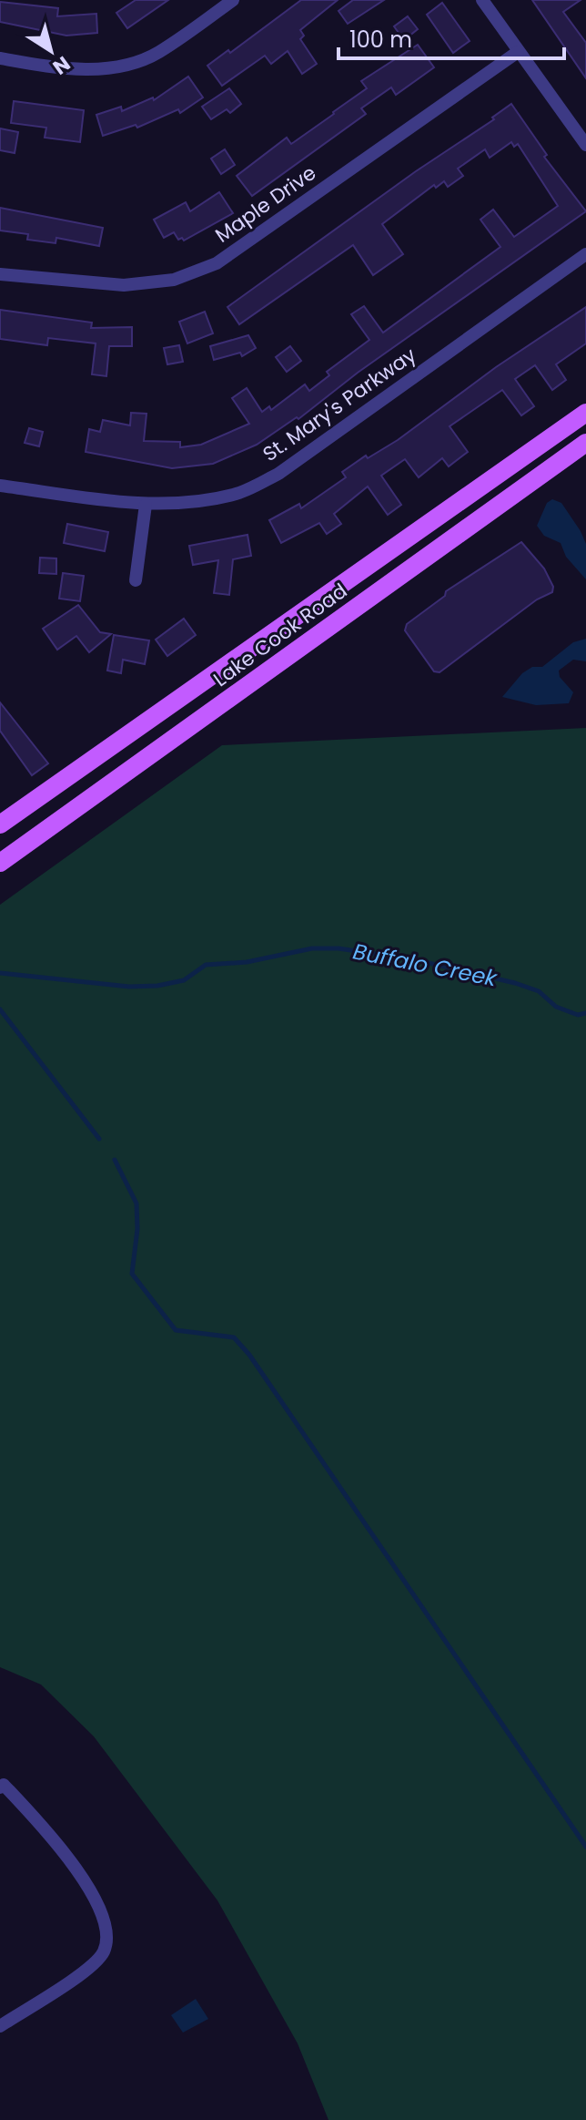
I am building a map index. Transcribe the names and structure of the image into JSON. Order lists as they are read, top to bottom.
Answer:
{
  "streets": {
    "main road": ["Lake Cook Road"],
    "street": ["Maple Drive", "St. Mary's Parkway"]
  },
  "water": ["Buffalo Creek"],
  "scale_bar": "100 m",
  "north": "bottom right"
}
